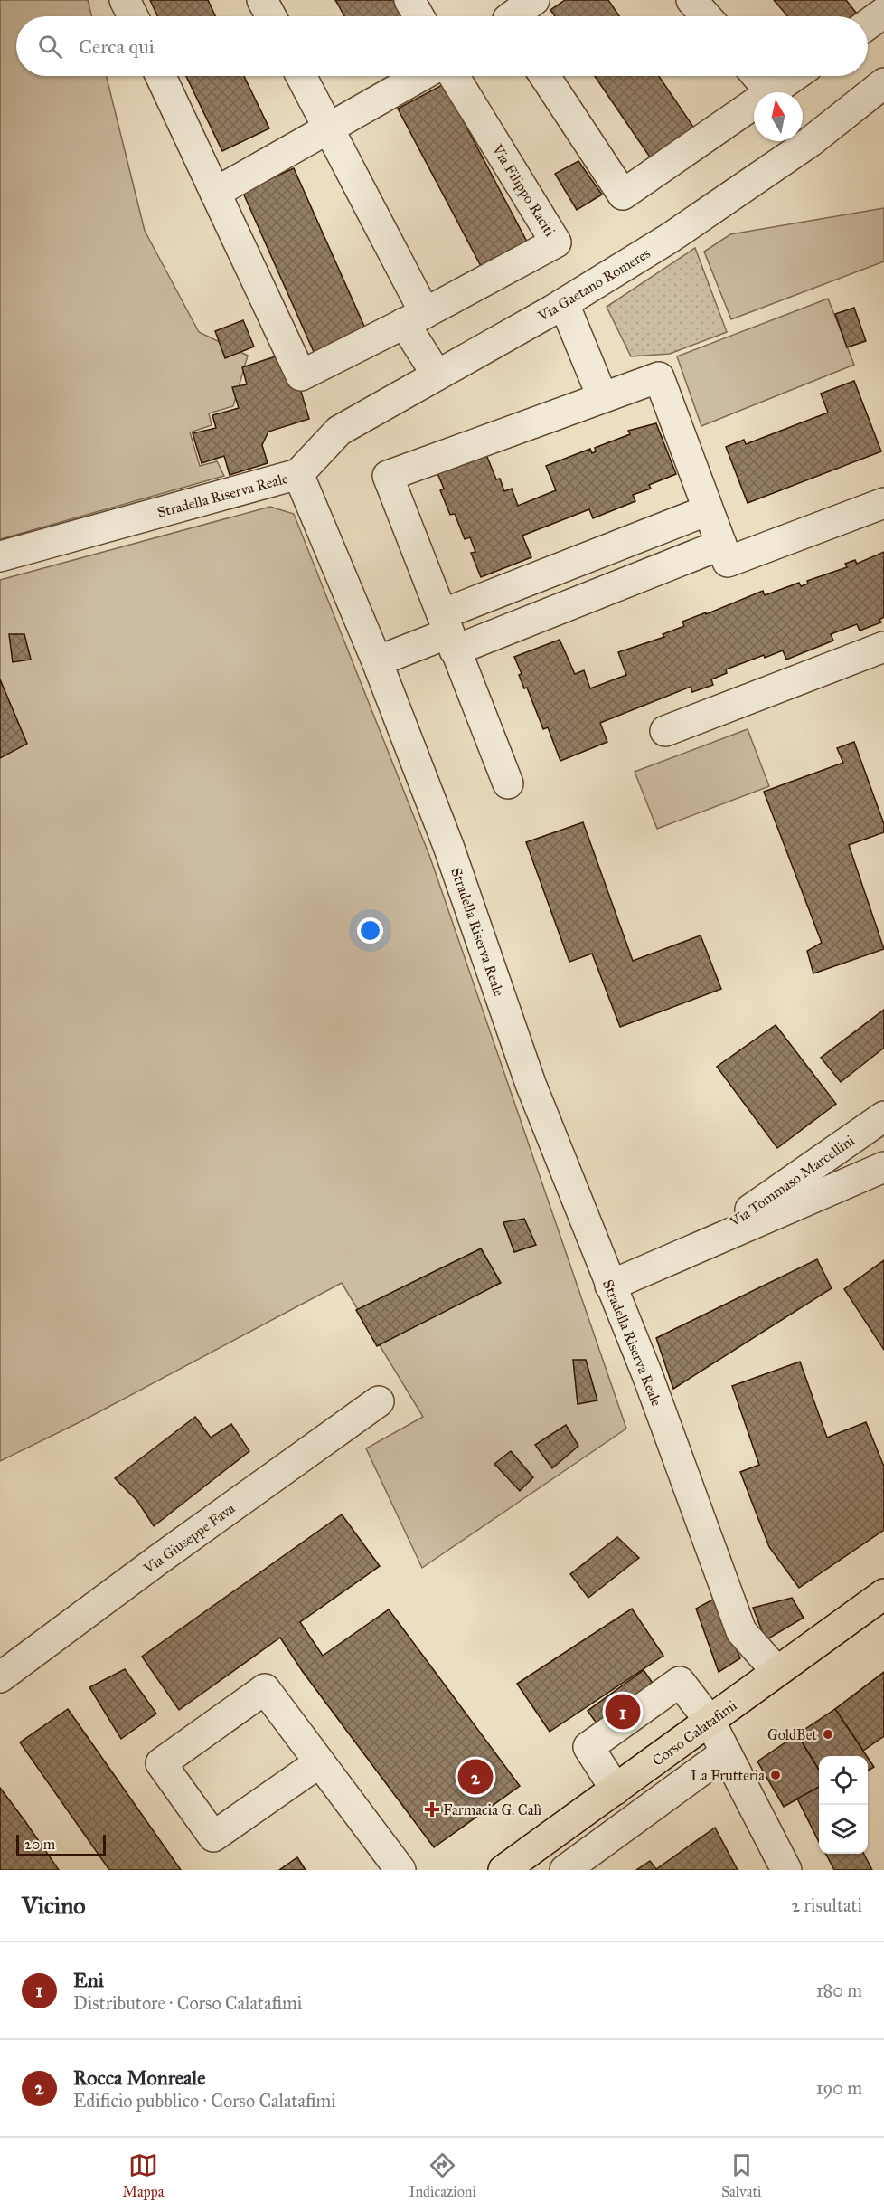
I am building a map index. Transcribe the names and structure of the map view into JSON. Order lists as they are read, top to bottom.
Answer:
{
  "streets": {
    "main road": ["Corso Calatafimi"],
    "street": [
      "Via Filippo Raciti",
      "Via Gaetano Romeres",
      "Stradella Riserva Reale",
      "Via Tommaso Marcellini",
      "Via Giuseppe Fava"
    ]
  },
  "crossings": [
    ["Via Gaetano Romeres", "Stradella Riserva Reale"],
    ["Stradella Riserva Reale", "Via Tommaso Marcellini"],
    ["Stradella Riserva Reale", "Corso Calatafimi"]
  ],
  "places": {
    "other": ["GoldBet", "La Frutteria"],
    "health": ["Farmacia G. Calì"]
  },
  "scale_bar": "20 m",
  "north": "top",
  "page": {
    "search": "Cerca qui",
    "pins": ["1", "2"],
    "scale": "20 m",
    "heading": ["Vicino", "2 risultati"],
    "list": [
      {
        "mark": "1",
        "name": "Eni",
        "note": "Distributore · Corso Calatafimi",
        "value": "180 m"
      },
      {
        "mark": "2",
        "name": "Rocca Monreale",
        "note": "Edificio pubblico · Corso Calatafimi",
        "value": "190 m"
      }
    ],
    "nav": ["Mappa", "Indicazioni", "Salvati"]
  }
}
